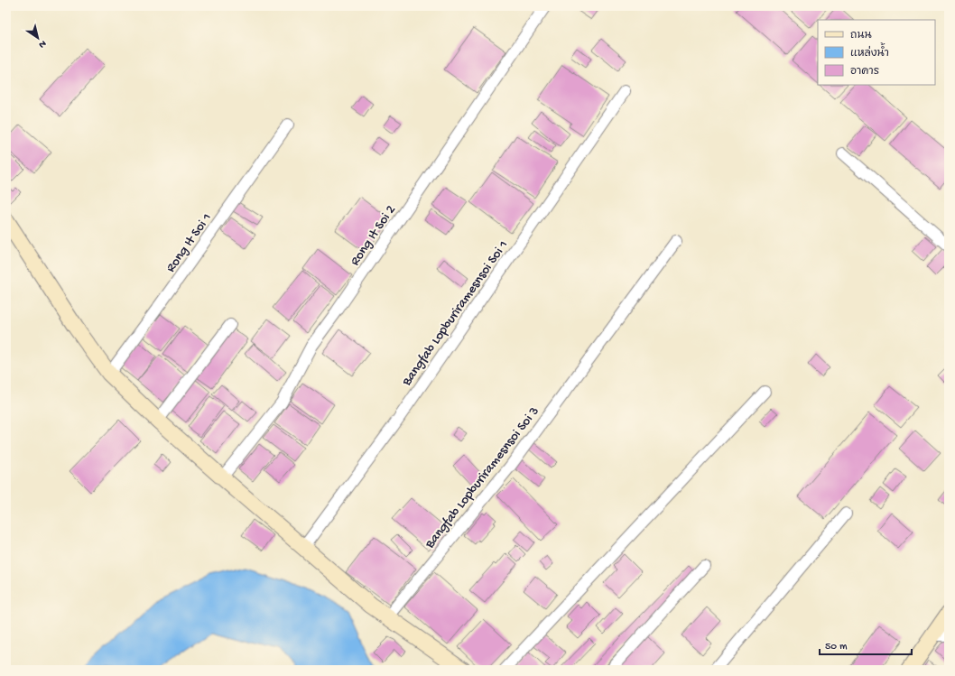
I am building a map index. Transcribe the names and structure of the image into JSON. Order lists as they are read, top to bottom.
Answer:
{
  "streets": {
    "street": [
      "Rong It Soi 2",
      "Rong It Soi 1",
      "Bangfab Lopburiramesnsoi Soi 1",
      "Bangfab Lopburiramesnsoi Soi 3"
    ]
  },
  "legend": ["ถนน", "แหล่งน้ำ", "อาคาร"],
  "scale_bar": "50 m",
  "north": "bottom right"
}
